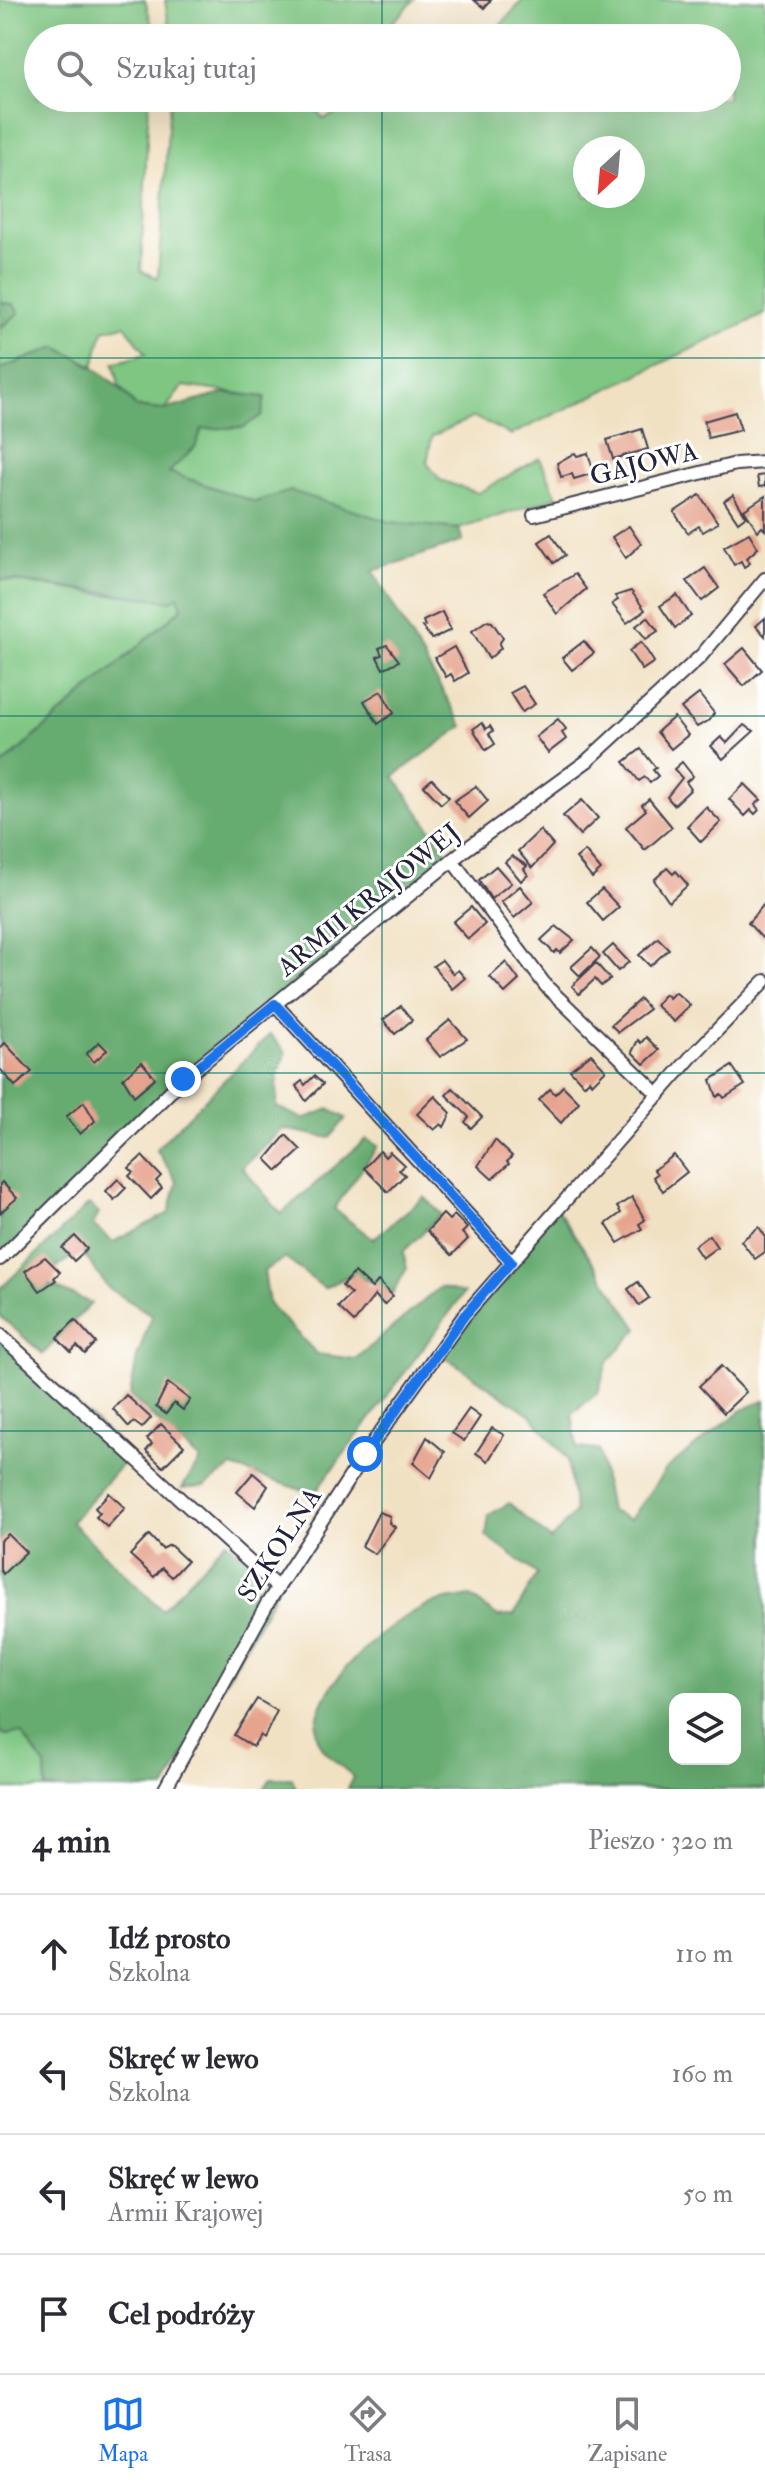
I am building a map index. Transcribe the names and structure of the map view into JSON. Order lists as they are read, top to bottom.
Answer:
{
  "streets": {
    "street": ["GAJOWA", "ARMII KRAJOWEJ", "SZKOLNA"]
  },
  "north": "bottom left",
  "page": {
    "search": "Szukaj tutaj",
    "heading": ["4 min", "Pieszo · 320 m"],
    "list": [
      ["Idź prosto", "Szkolna", "110 m"],
      ["Skręć w lewo", "Szkolna", "160 m"],
      ["Skręć w lewo", "Armii Krajowej", "50 m"],
      "Cel podróży"
    ],
    "nav": ["Mapa", "Trasa", "Zapisane"]
  }
}
